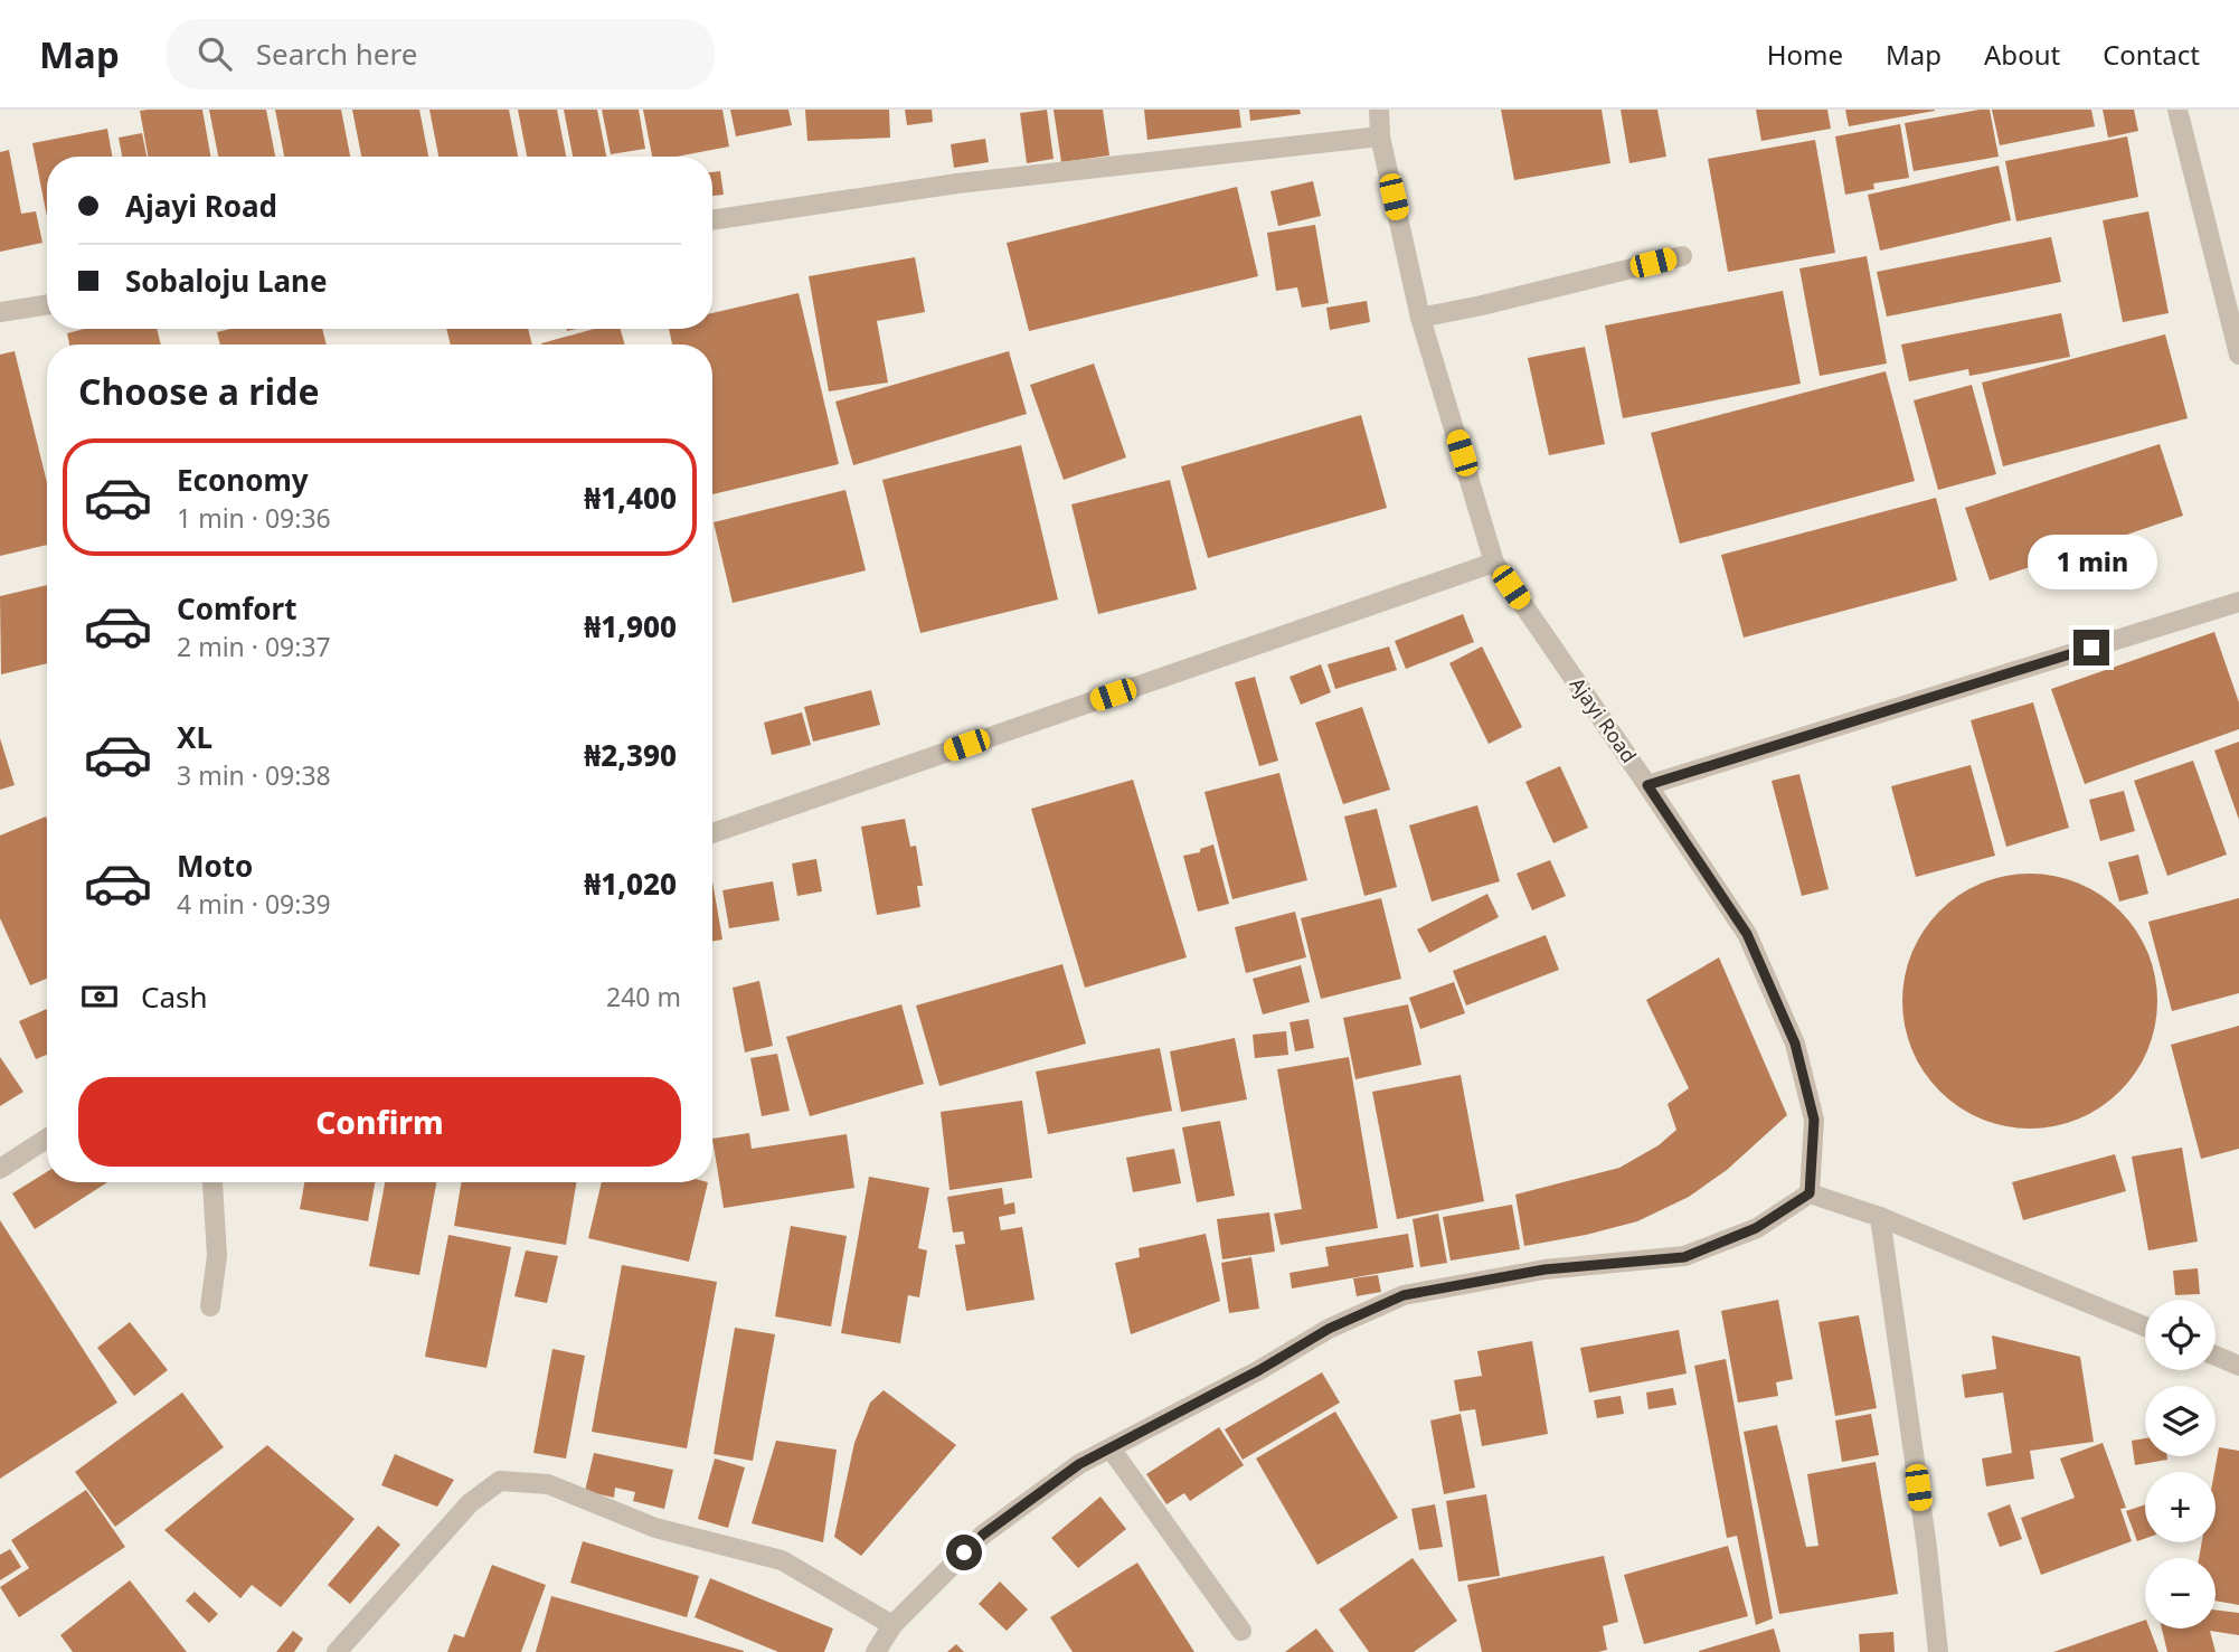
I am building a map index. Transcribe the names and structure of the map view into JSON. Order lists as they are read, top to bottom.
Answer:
{
  "streets": {
    "street": ["Ajayi Road"]
  },
  "page": {
    "header": "Map",
    "search": "Search here",
    "nav": [
      "Home",
      "Map",
      "About",
      "Contact"
    ],
    "banner": ["Ajayi Road", "Sobaloju Lane"],
    "heading": "Choose a ride",
    "list": [
      {
        "name": "Economy",
        "note": "1 min · 09:36",
        "value": "₦1,400"
      },
      {
        "name": "Comfort",
        "note": "2 min · 09:37",
        "value": "₦1,900"
      },
      {
        "name": "XL",
        "note": "3 min · 09:38",
        "value": "₦2,390"
      },
      {
        "name": "Moto",
        "note": "4 min · 09:39",
        "value": "₦1,020"
      }
    ],
    "bubble": "1 min",
    "pay": ["Cash", "240 m"],
    "buttons": "Confirm",
    "map_buttons": ["+", "−"]
  }
}
